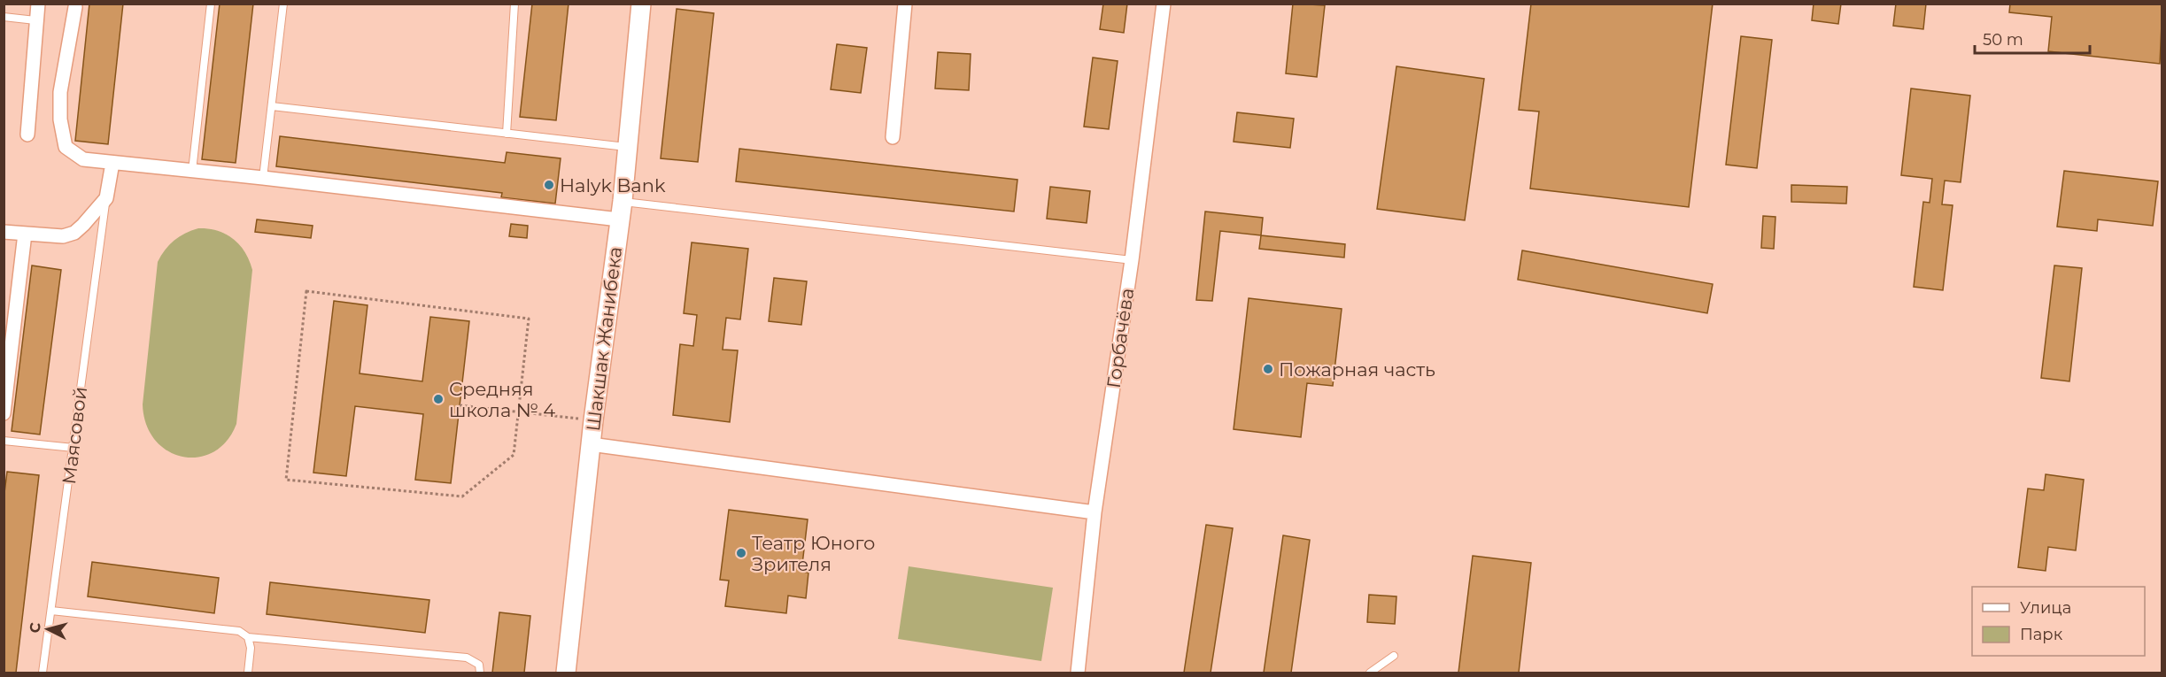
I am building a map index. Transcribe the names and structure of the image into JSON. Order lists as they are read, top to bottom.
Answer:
{
  "streets": {
    "main road": ["Шакшак Жанибека"],
    "street": ["Горбачёва"],
    "lane": ["Маясовой"]
  },
  "places": [
    "Halyk Bank",
    "Пожарная часть",
    "Средняя школа № 4",
    "Театр Юного Зрителя"
  ],
  "legend": ["Улица", "Парк"],
  "scale_bar": "50 m",
  "north": "left"
}
